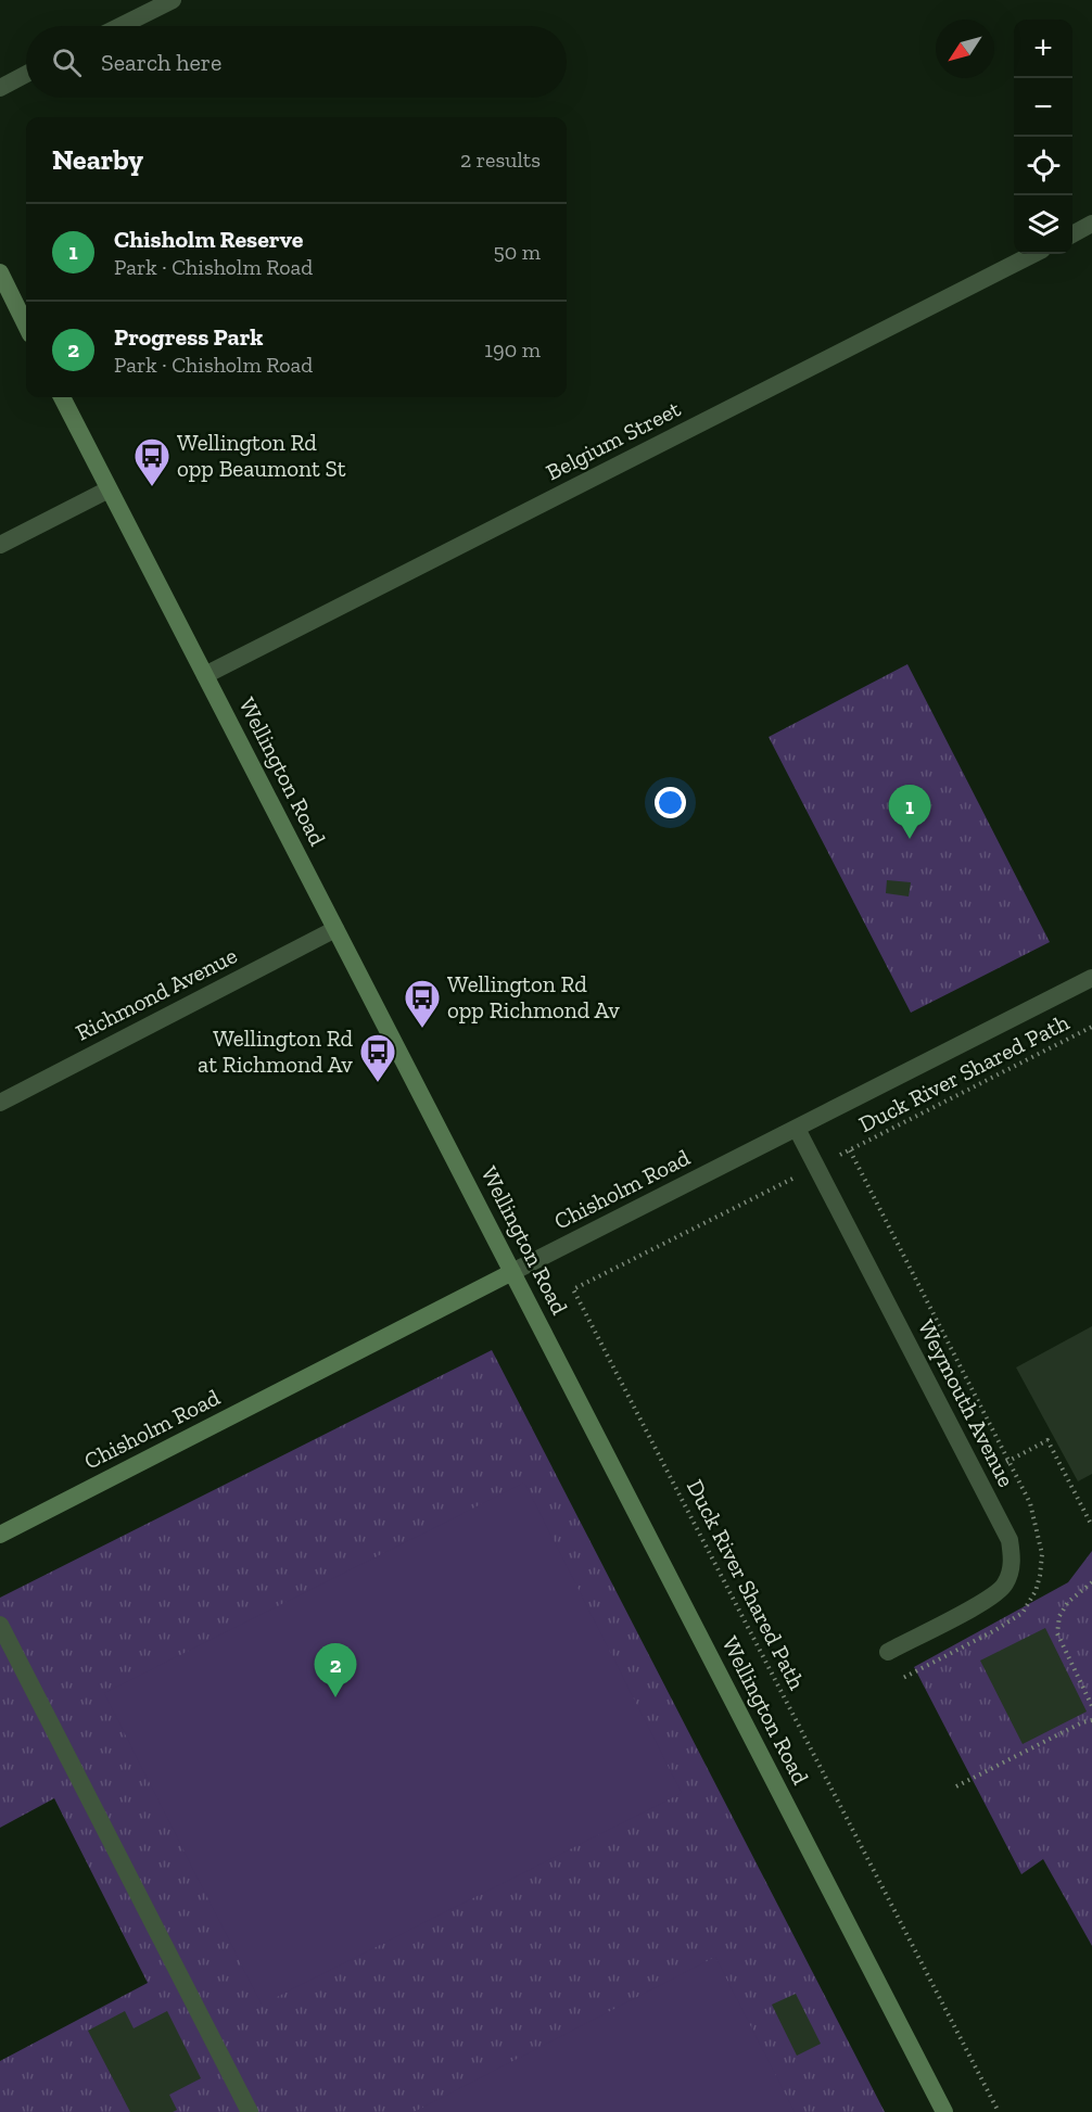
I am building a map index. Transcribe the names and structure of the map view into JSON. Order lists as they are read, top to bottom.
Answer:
{
  "streets": {
    "main road": ["Wellington Road", "Chisholm Road"],
    "street": ["Belgium Street", "Richmond Avenue", "Weymouth Avenue"],
    "path": ["Duck River Shared Path"]
  },
  "crossings": [
    ["Belgium Street", "Wellington Road"],
    ["Wellington Road", "Richmond Avenue"],
    ["Wellington Road", "Chisholm Road"],
    ["Chisholm Road", "Weymouth Avenue"]
  ],
  "places": {
    "bus stop": ["Wellington Rd opp Beaumont St", "Wellington Rd opp Richmond Av", "Wellington Rd at Richmond Av"]
  },
  "north": "bottom left",
  "page": {
    "map_buttons": ["+", "−"],
    "search": "Search here",
    "heading": ["Nearby", "2 results"],
    "list": [
      {
        "mark": "1",
        "name": "Chisholm Reserve",
        "note": "Park · Chisholm Road",
        "value": "50 m"
      },
      {
        "mark": "2",
        "name": "Progress Park",
        "note": "Park · Chisholm Road",
        "value": "190 m"
      }
    ],
    "pins": ["1", "2"]
  }
}
